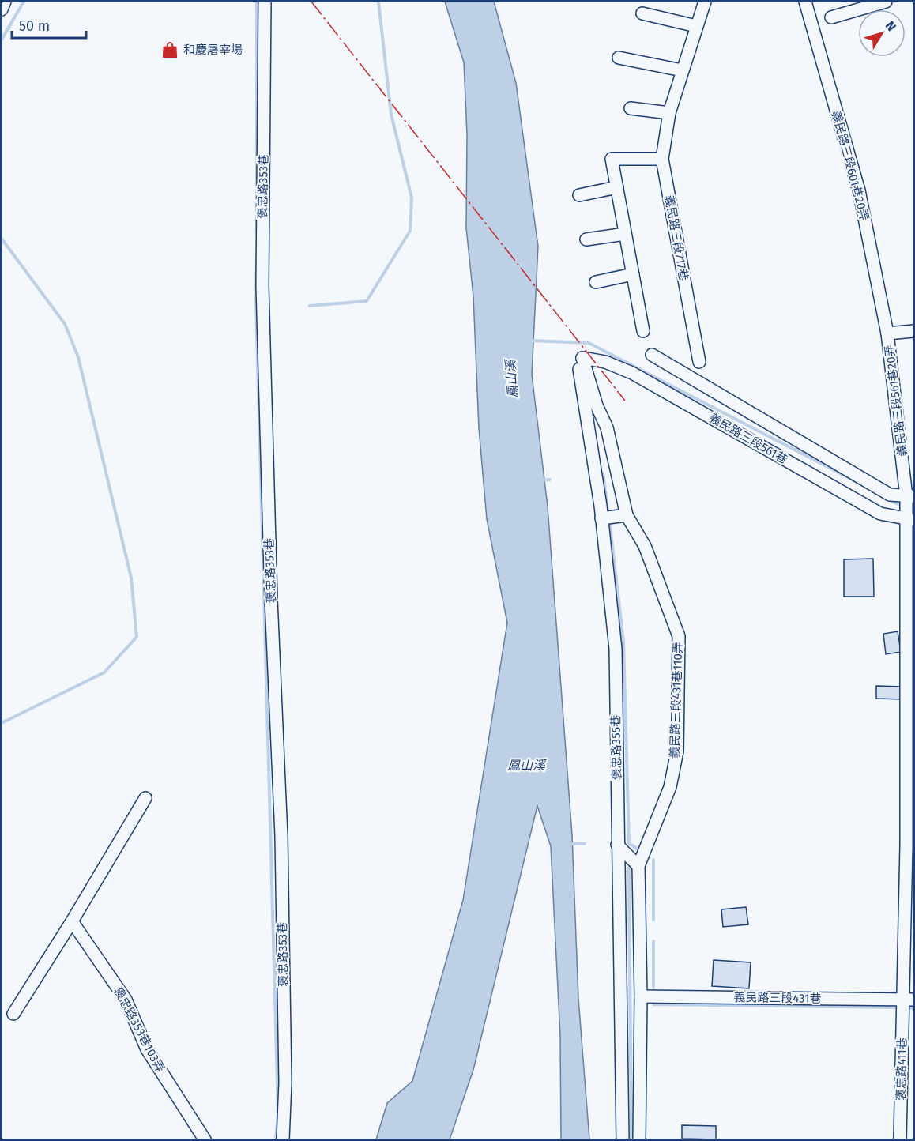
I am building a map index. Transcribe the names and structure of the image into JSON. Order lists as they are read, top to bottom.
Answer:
{
  "streets": {
    "street": [
      "義民路三段601巷20弄",
      "褒忠路353巷",
      "義民路三段717巷",
      "義民路三段561巷20弄",
      "義民路三段561巷",
      "義民路三段431巷110弄",
      "褒忠路355巷",
      "義民路三段431巷",
      "褒忠路353巷103弄",
      "褒忠路411巷"
    ]
  },
  "crossings": [
    ["義民路三段601巷20弄", "義民路三段561巷20弄"],
    ["義民路三段561巷20弄", "義民路三段561巷"],
    ["義民路三段561巷20弄", "褒忠路411巷"],
    ["義民路三段561巷", "義民路三段431巷110弄"],
    ["義民路三段561巷", "褒忠路355巷"],
    ["義民路三段561巷", "褒忠路411巷"],
    ["義民路三段431巷110弄", "褒忠路355巷"],
    ["義民路三段431巷110弄", "義民路三段431巷"],
    ["義民路三段431巷", "褒忠路411巷"]
  ],
  "water": ["鳳山溪"],
  "places": {
    "shop": ["和慶屠宰場"]
  },
  "scale_bar": "50 m",
  "north": "top right"
}
